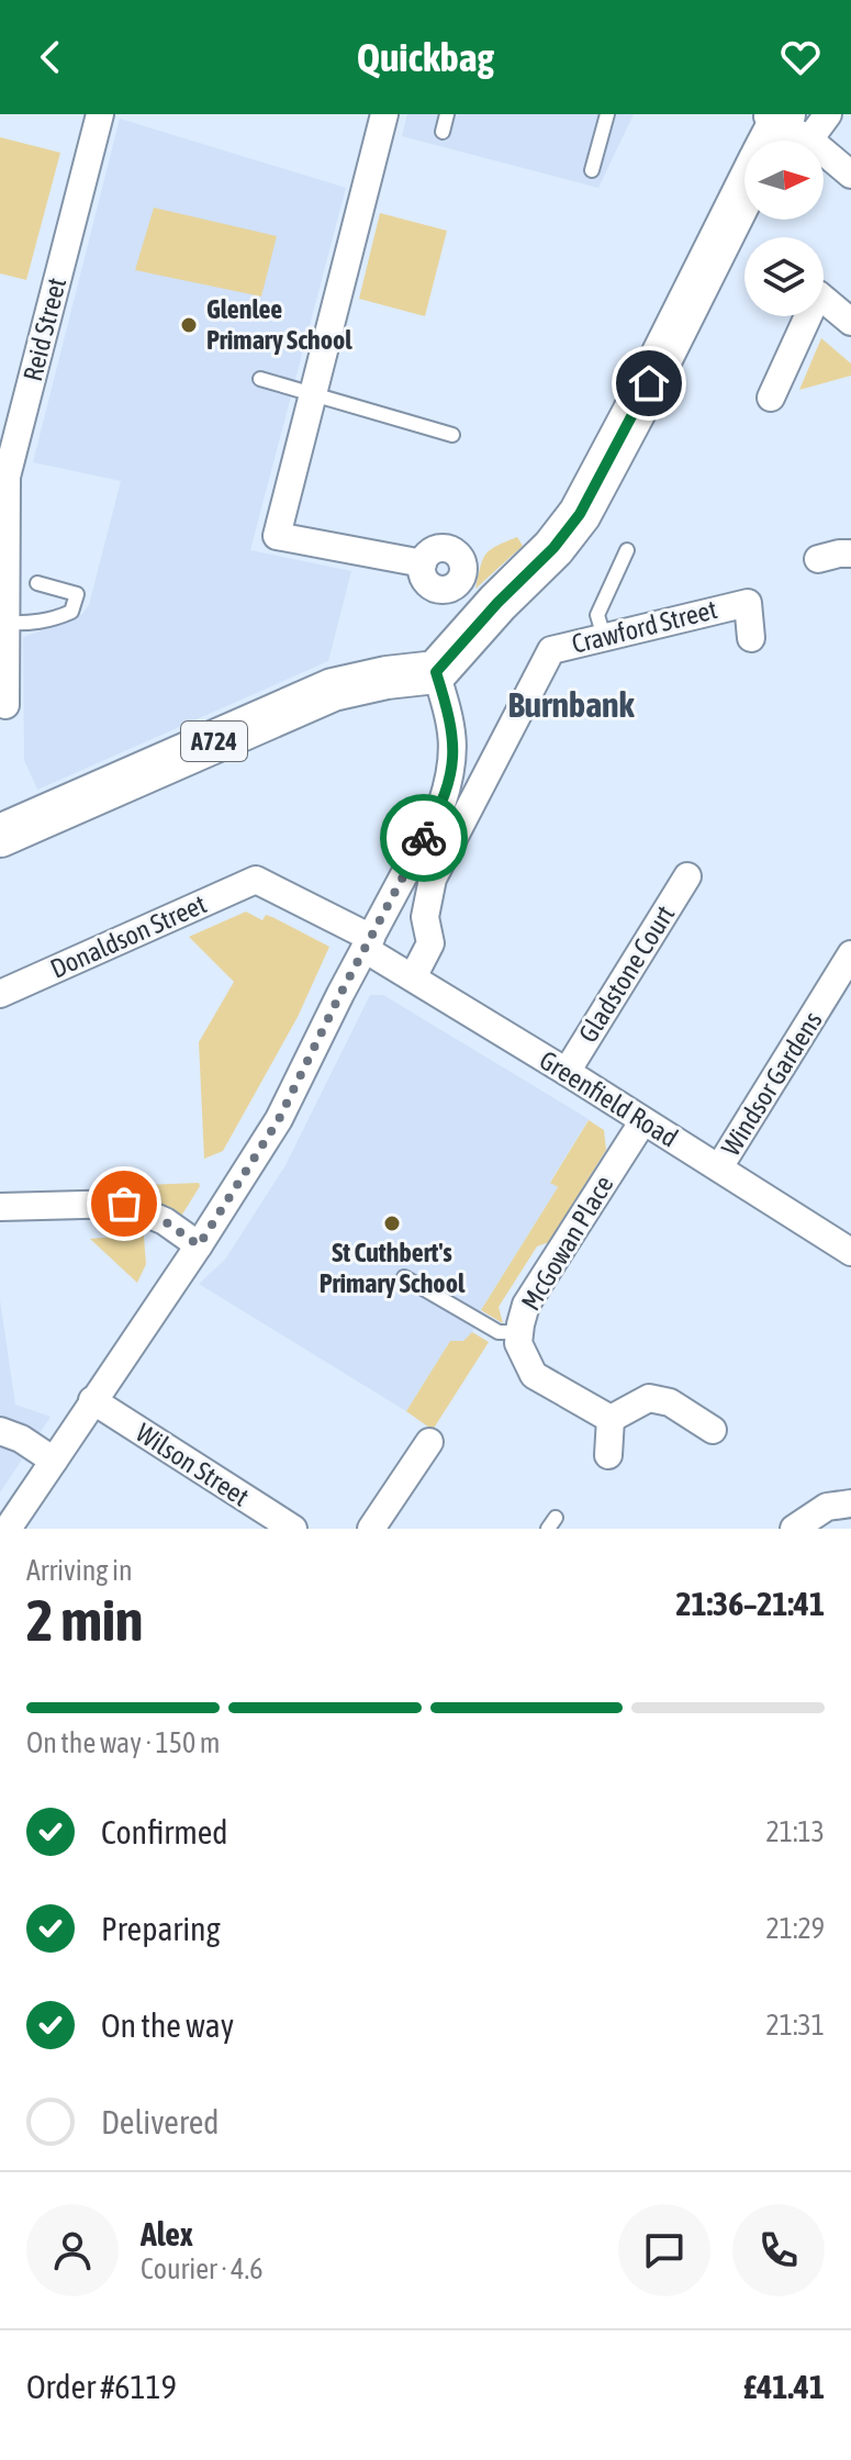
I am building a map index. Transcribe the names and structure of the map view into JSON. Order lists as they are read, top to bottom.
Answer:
{
  "streets": {
    "main road": ["A724"],
    "street": [
      "Reid Street",
      "Crawford Street",
      "Donaldson Street",
      "Gladstone Court",
      "Windsor Gardens",
      "Greenfield Road",
      "McGowan Place",
      "Wilson Street"
    ]
  },
  "crossings": [
    ["Crawford Street", "Greenfield Road"],
    ["Donaldson Street", "Greenfield Road"],
    ["Gladstone Court", "Greenfield Road"],
    ["Windsor Gardens", "Greenfield Road"],
    ["Greenfield Road", "McGowan Place"]
  ],
  "districts": ["Burnbank"],
  "places": ["Glenlee Primary School", "St Cuthbert's Primary School"],
  "north": "right",
  "page": {
    "header": "Quickbag",
    "heading": ["2 min", "Arriving in", "21:36–21:41"],
    "panel": [
      "Alex",
      "Courier · 4.6",
      "Order #6119",
      "£41.41"
    ],
    "bar": "On the way · 150 m",
    "list": [
      ["Confirmed", "21:13"],
      ["Preparing", "21:29"],
      ["On the way", "21:31"],
      "Delivered"
    ]
  }
}
